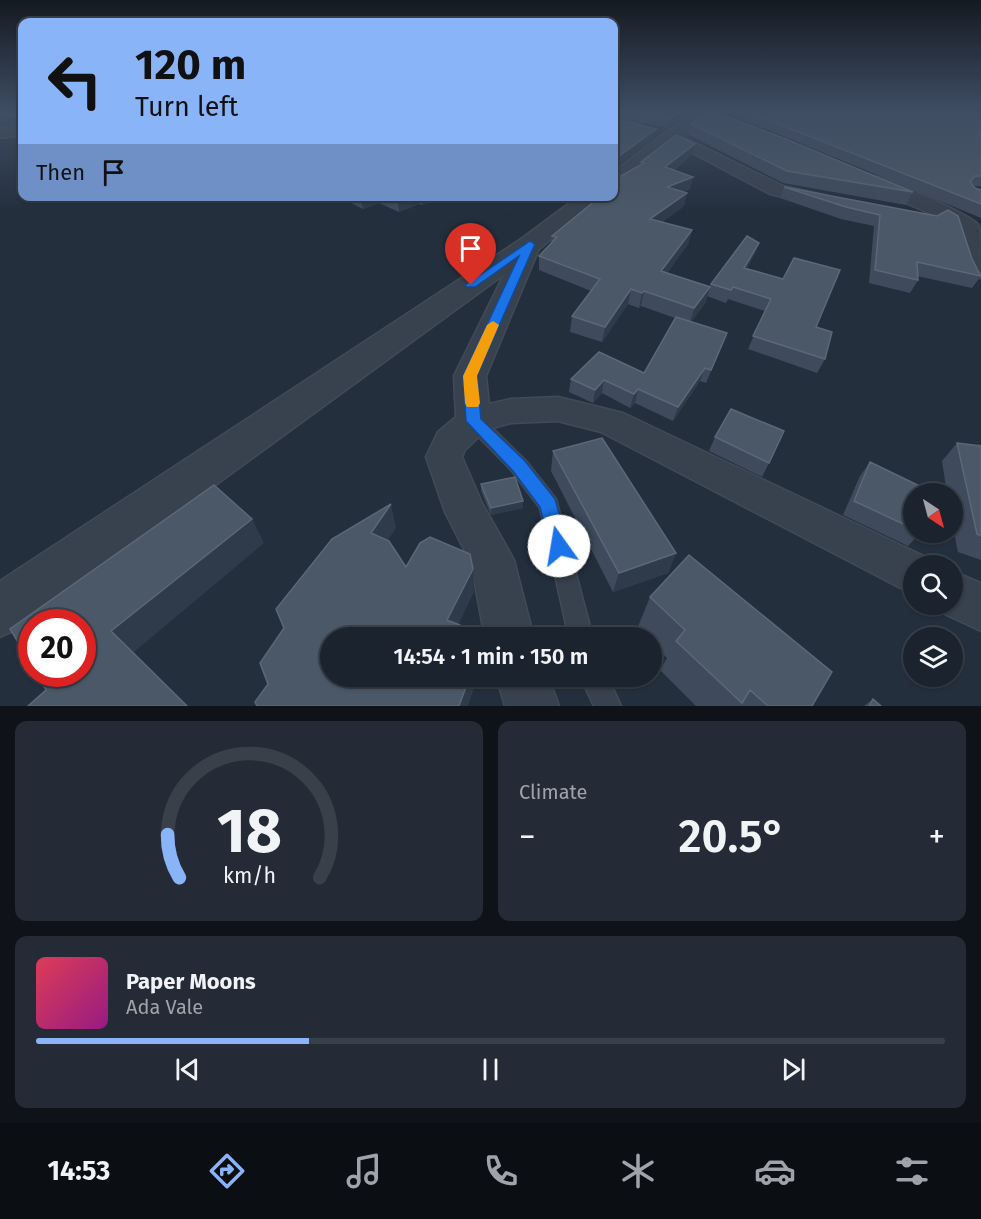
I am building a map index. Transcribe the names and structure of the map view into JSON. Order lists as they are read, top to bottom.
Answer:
{
  "north": "bottom right",
  "page": {
    "turn": ["120 m", "Turn left"],
    "then": "Then",
    "limit": "20",
    "trip": "14:54 · 1 min · 150 m",
    "tile": "Climate",
    "heat": ["−", "20.5°", "+"],
    "song": ["Paper Moons", "Ada Vale"],
    "tabs": "14:53",
    "gauge": ["18", "km/h"]
  }
}
